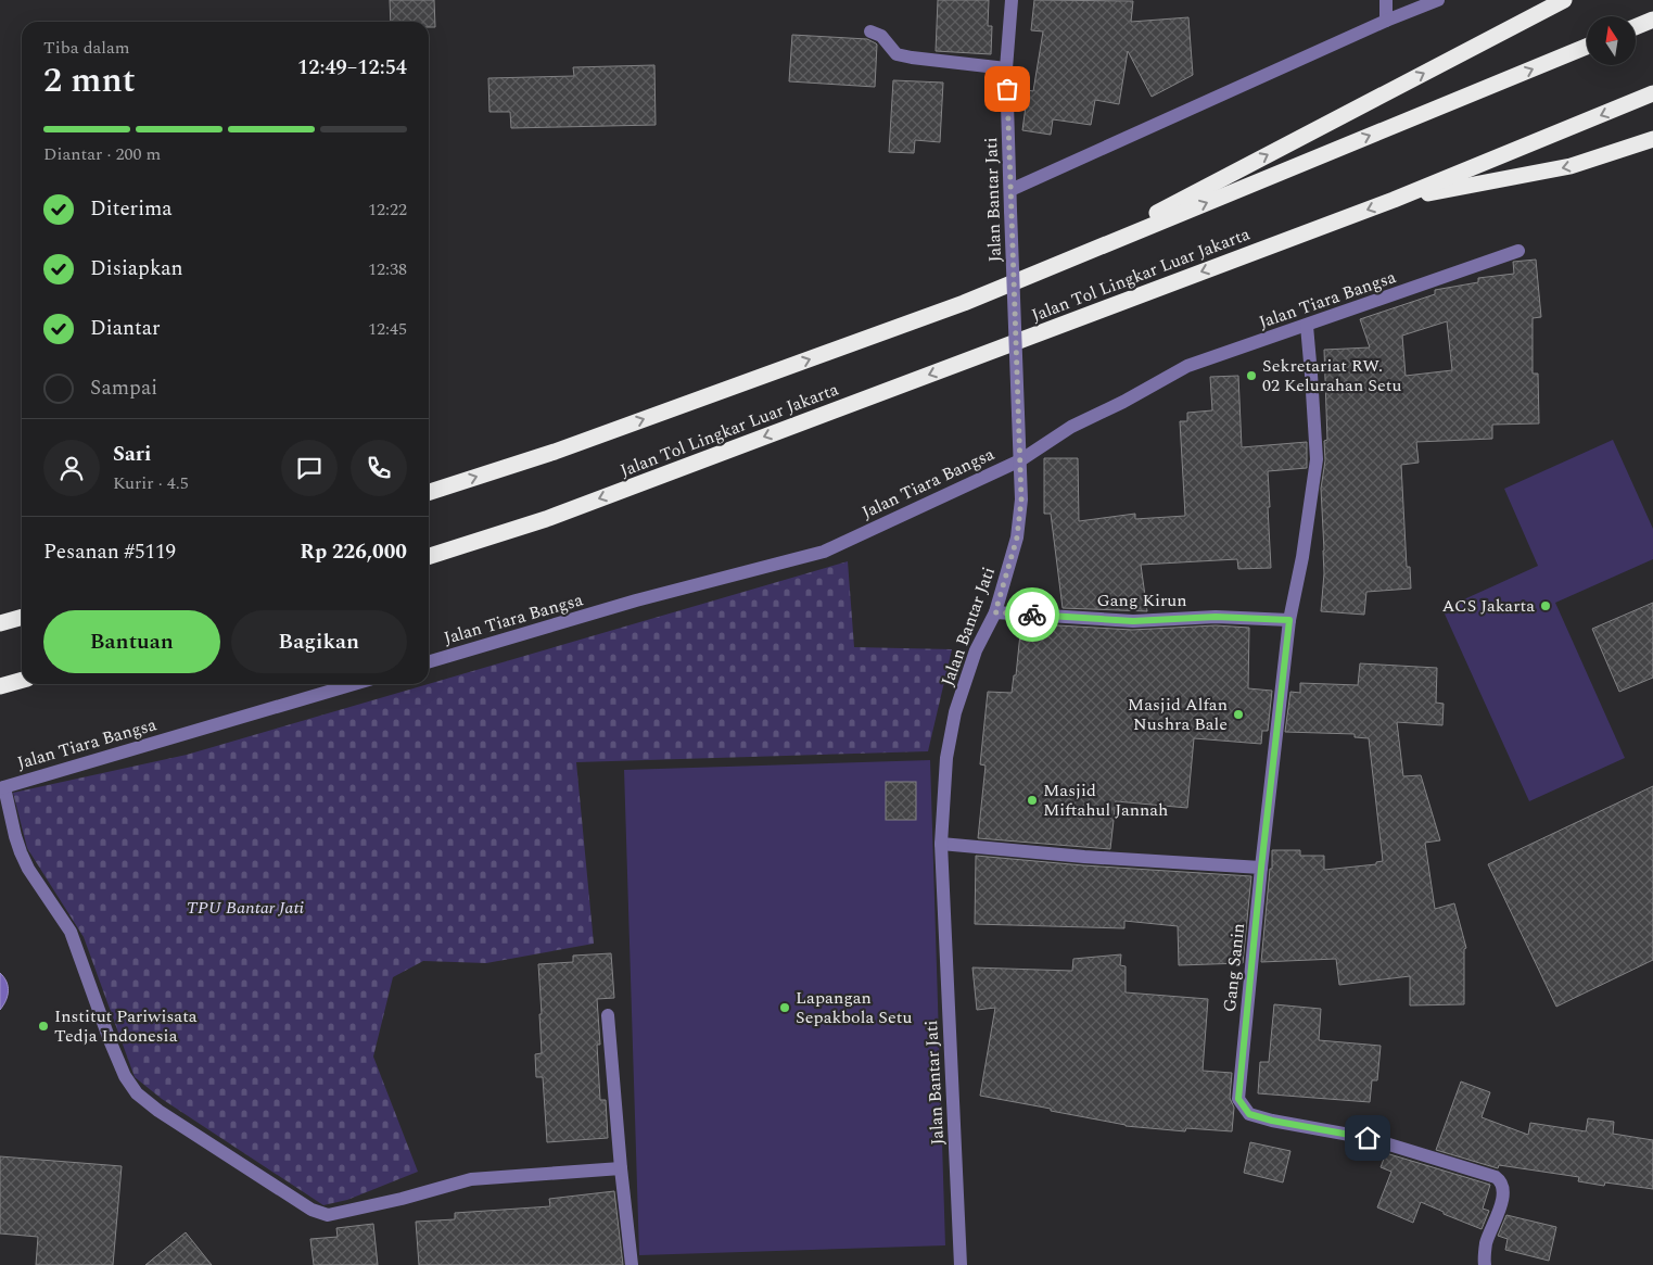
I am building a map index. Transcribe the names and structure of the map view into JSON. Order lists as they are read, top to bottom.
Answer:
{
  "streets": {
    "highway": ["Jalan Tol Lingkar Luar Jakarta"],
    "street": [
      "Jalan Bantar Jati",
      "Jalan Tiara Bangsa",
      "Gang Kirun",
      "Gang Sanin"
    ]
  },
  "crossings": [
    ["Jalan Bantar Jati", "Jalan Tiara Bangsa"],
    ["Jalan Bantar Jati", "Gang Kirun"],
    ["Jalan Tiara Bangsa", "Gang Sanin"],
    ["Gang Kirun", "Gang Sanin"]
  ],
  "parks": ["TPU Bantar Jati"],
  "places": [
    "Sekretariat RW. 02 Kelurahan Setu",
    "ACS Jakarta",
    "Masjid Alfan Nushra Bale",
    "Masjid Miftahul Jannah",
    "Lapangan Sepakbola Setu",
    "Institut Pariwisata Tedja Indonesia"
  ],
  "north": "top",
  "page": {
    "heading": ["2 mnt", "Tiba dalam", "12:49–12:54"],
    "panel": [
      "Sari",
      "Kurir · 4.5",
      "Pesanan #5119",
      "Rp 226,000"
    ],
    "bar": "Diantar · 200 m",
    "list": [
      ["Diterima", "12:22"],
      ["Disiapkan", "12:38"],
      ["Diantar", "12:45"],
      "Sampai"
    ],
    "buttons": ["Bantuan", "Bagikan"]
  }
}
